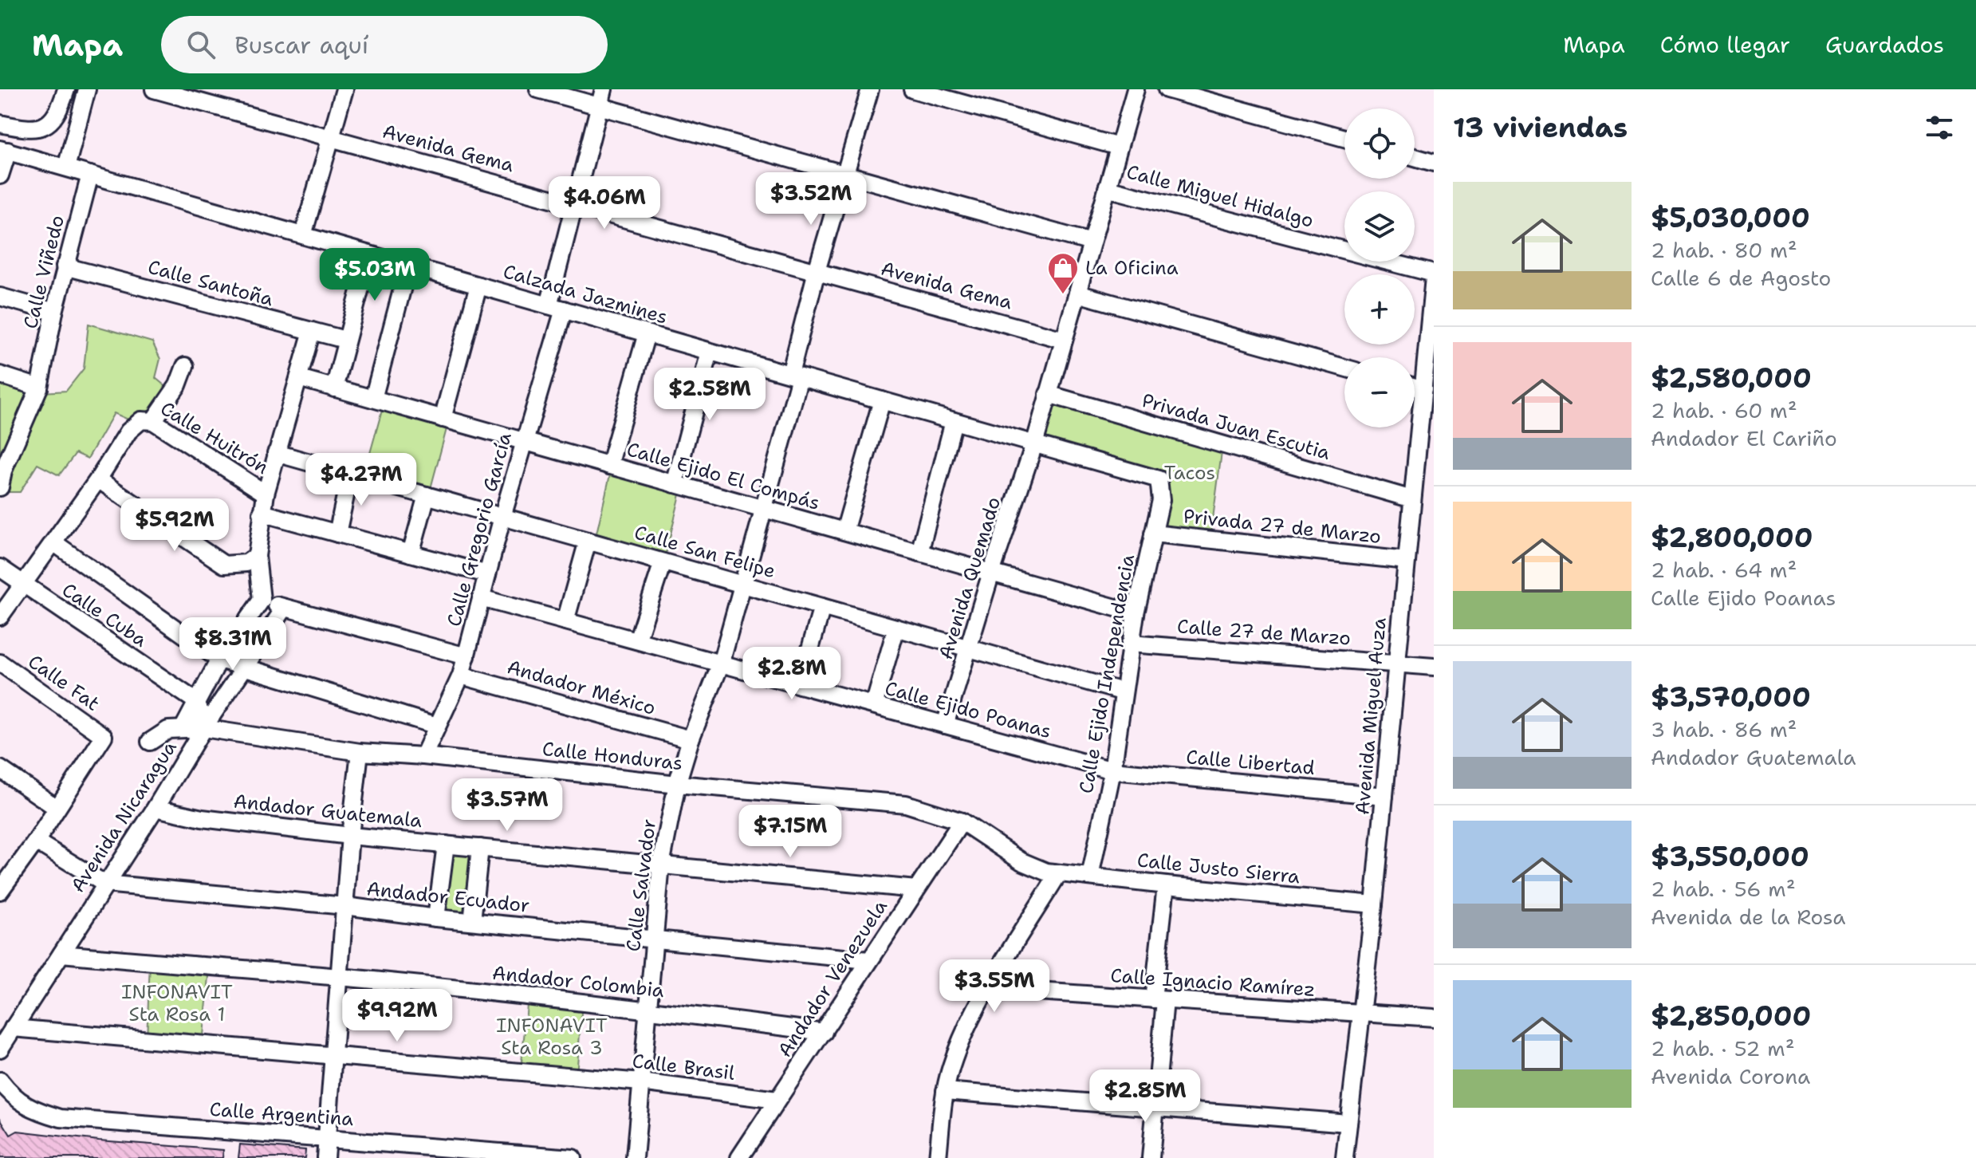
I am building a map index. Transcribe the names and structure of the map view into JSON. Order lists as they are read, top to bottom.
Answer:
{
  "streets": {
    "street": [
      "Avenida Gema",
      "Calle Miguel Hidalgo",
      "Calle Viñedo",
      "Calle Santoña",
      "Calzada Jazmines",
      "Privada Juan Escutia",
      "Calle Huitrón",
      "Calle Ejido El Compás",
      "Privada 27 de Marzo",
      "Calle Gregorio García",
      "Calle San Felipe",
      "Avenida Quemado",
      "Calle Cuba",
      "Calle 27 de Marzo",
      "Calle Ejido Independencia",
      "Calle Fat",
      "Andador México",
      "Calle Ejido Poanas",
      "Avenida Miguel Auza",
      "Calle Honduras",
      "Calle Libertad",
      "Andador Guatemala",
      "Avenida Nicaragua",
      "Calle Justo Sierra",
      "Calle Salvador",
      "Andador Ecuador",
      "Andador Venezuela",
      "Andador Colombia",
      "Calle Ignacio Ramírez",
      "Calle Brasil",
      "Calle Argentina"
    ]
  },
  "crossings": [
    ["Avenida Gema", "Calle Gregorio García"],
    ["Avenida Gema", "Avenida Quemado"],
    ["Avenida Gema", "Calle Salvador"],
    ["Calle Miguel Hidalgo", "Avenida Quemado"],
    ["Calle Miguel Hidalgo", "Avenida Miguel Auza"],
    ["Calle Viñedo", "Calle Santoña"],
    ["Calle Viñedo", "Calzada Jazmines"],
    ["Calzada Jazmines", "Calle Gregorio García"],
    ["Calzada Jazmines", "Avenida Quemado"],
    ["Calzada Jazmines", "Calle Ejido Independencia"],
    ["Calzada Jazmines", "Calle Salvador"],
    ["Privada Juan Escutia", "Avenida Quemado"],
    ["Privada Juan Escutia", "Avenida Miguel Auza"],
    ["Calle Ejido El Compás", "Calle Gregorio García"],
    ["Calle Ejido El Compás", "Avenida Quemado"],
    ["Calle Ejido El Compás", "Calle Ejido Independencia"],
    ["Calle Ejido El Compás", "Calle Salvador"],
    ["Privada 27 de Marzo", "Calle Ejido Independencia"],
    ["Privada 27 de Marzo", "Avenida Miguel Auza"],
    ["Calle Gregorio García", "Calle San Felipe"],
    ["Calle Gregorio García", "Andador México"],
    ["Calle Gregorio García", "Calle Ejido Poanas"],
    ["Calle Gregorio García", "Calle Honduras"],
    ["Calle San Felipe", "Avenida Quemado"],
    ["Calle San Felipe", "Calle Ejido Independencia"],
    ["Calle San Felipe", "Calle Salvador"],
    ["Avenida Quemado", "Calle Ejido Poanas"],
    ["Calle 27 de Marzo", "Calle Ejido Independencia"],
    ["Calle 27 de Marzo", "Avenida Miguel Auza"],
    ["Calle Ejido Independencia", "Calle Ejido Poanas"],
    ["Calle Ejido Independencia", "Calle Libertad"],
    ["Calle Ejido Independencia", "Calle Justo Sierra"],
    ["Andador México", "Calle Salvador"],
    ["Calle Ejido Poanas", "Calle Libertad"],
    ["Calle Ejido Poanas", "Calle Salvador"],
    ["Avenida Miguel Auza", "Calle Libertad"],
    ["Avenida Miguel Auza", "Calle Justo Sierra"],
    ["Avenida Miguel Auza", "Calle Ignacio Ramírez"],
    ["Calle Honduras", "Avenida Nicaragua"],
    ["Calle Honduras", "Calle Justo Sierra"],
    ["Calle Honduras", "Calle Salvador"],
    ["Calle Honduras", "Andador Venezuela"],
    ["Andador Guatemala", "Avenida Nicaragua"],
    ["Andador Guatemala", "Calle Salvador"],
    ["Andador Guatemala", "Andador Venezuela"],
    ["Avenida Nicaragua", "Andador Ecuador"],
    ["Avenida Nicaragua", "Andador Colombia"],
    ["Avenida Nicaragua", "Calle Brasil"],
    ["Calle Salvador", "Andador Ecuador"],
    ["Calle Salvador", "Andador Colombia"],
    ["Calle Salvador", "Calle Brasil"],
    ["Andador Ecuador", "Andador Venezuela"],
    ["Andador Venezuela", "Andador Colombia"],
    ["Andador Venezuela", "Calle Brasil"]
  ],
  "parks": ["Tacos", "INFONAVIT Sta Rosa 1", "INFONAVIT Sta Rosa 3"],
  "places": {
    "shop": ["La Oficina"]
  },
  "page": {
    "header": "Mapa",
    "search": "Buscar aquí",
    "nav": ["Mapa", "Cómo llegar", "Guardados"],
    "heading": "13 viviendas",
    "map_buttons": ["+", "−"],
    "list": [
      {
        "name": "$5,030,000",
        "note": "2 hab. · 80 m² · Calle 6 de Agosto"
      },
      {
        "name": "$2,580,000",
        "note": "2 hab. · 60 m² · Andador El Cariño"
      },
      {
        "name": "$2,800,000",
        "note": "2 hab. · 64 m² · Calle Ejido Poanas"
      },
      {
        "name": "$3,570,000",
        "note": "3 hab. · 86 m² · Andador Guatemala"
      },
      {
        "name": "$3,550,000",
        "note": "2 hab. · 56 m² · Avenida de la Rosa"
      },
      {
        "name": "$2,850,000",
        "note": "2 hab. · 52 m² · Avenida Corona"
      }
    ],
    "price": [
      "$3.52M",
      "$4.06M",
      "$5.03M",
      "$2.58M",
      "$4.27M",
      "$5.92M",
      "$8.31M",
      "$2.8M",
      "$3.57M",
      "$7.15M",
      "$3.55M",
      "$9.92M",
      "$2.85M"
    ]
  }
}
